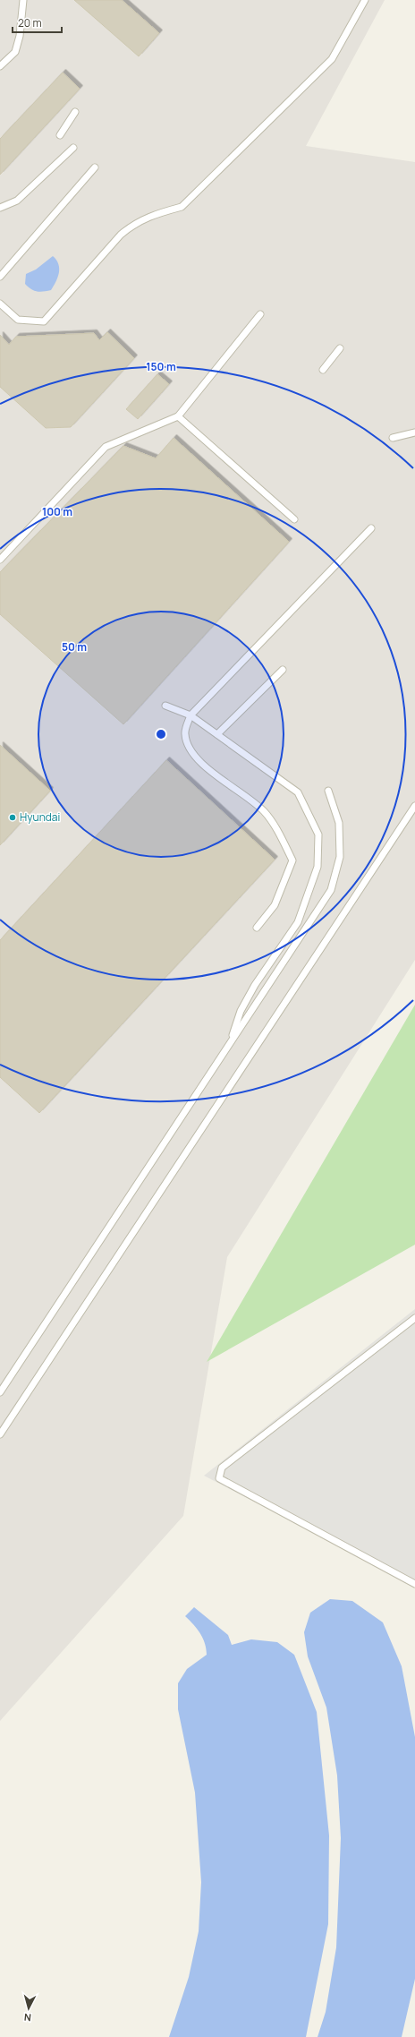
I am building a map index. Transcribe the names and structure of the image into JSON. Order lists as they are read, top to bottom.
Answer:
{
  "places": ["Hyundai"],
  "scale_bar": "20 m",
  "north": "bottom",
  "rings": ["150 m", "100 m", "50 m"]
}
